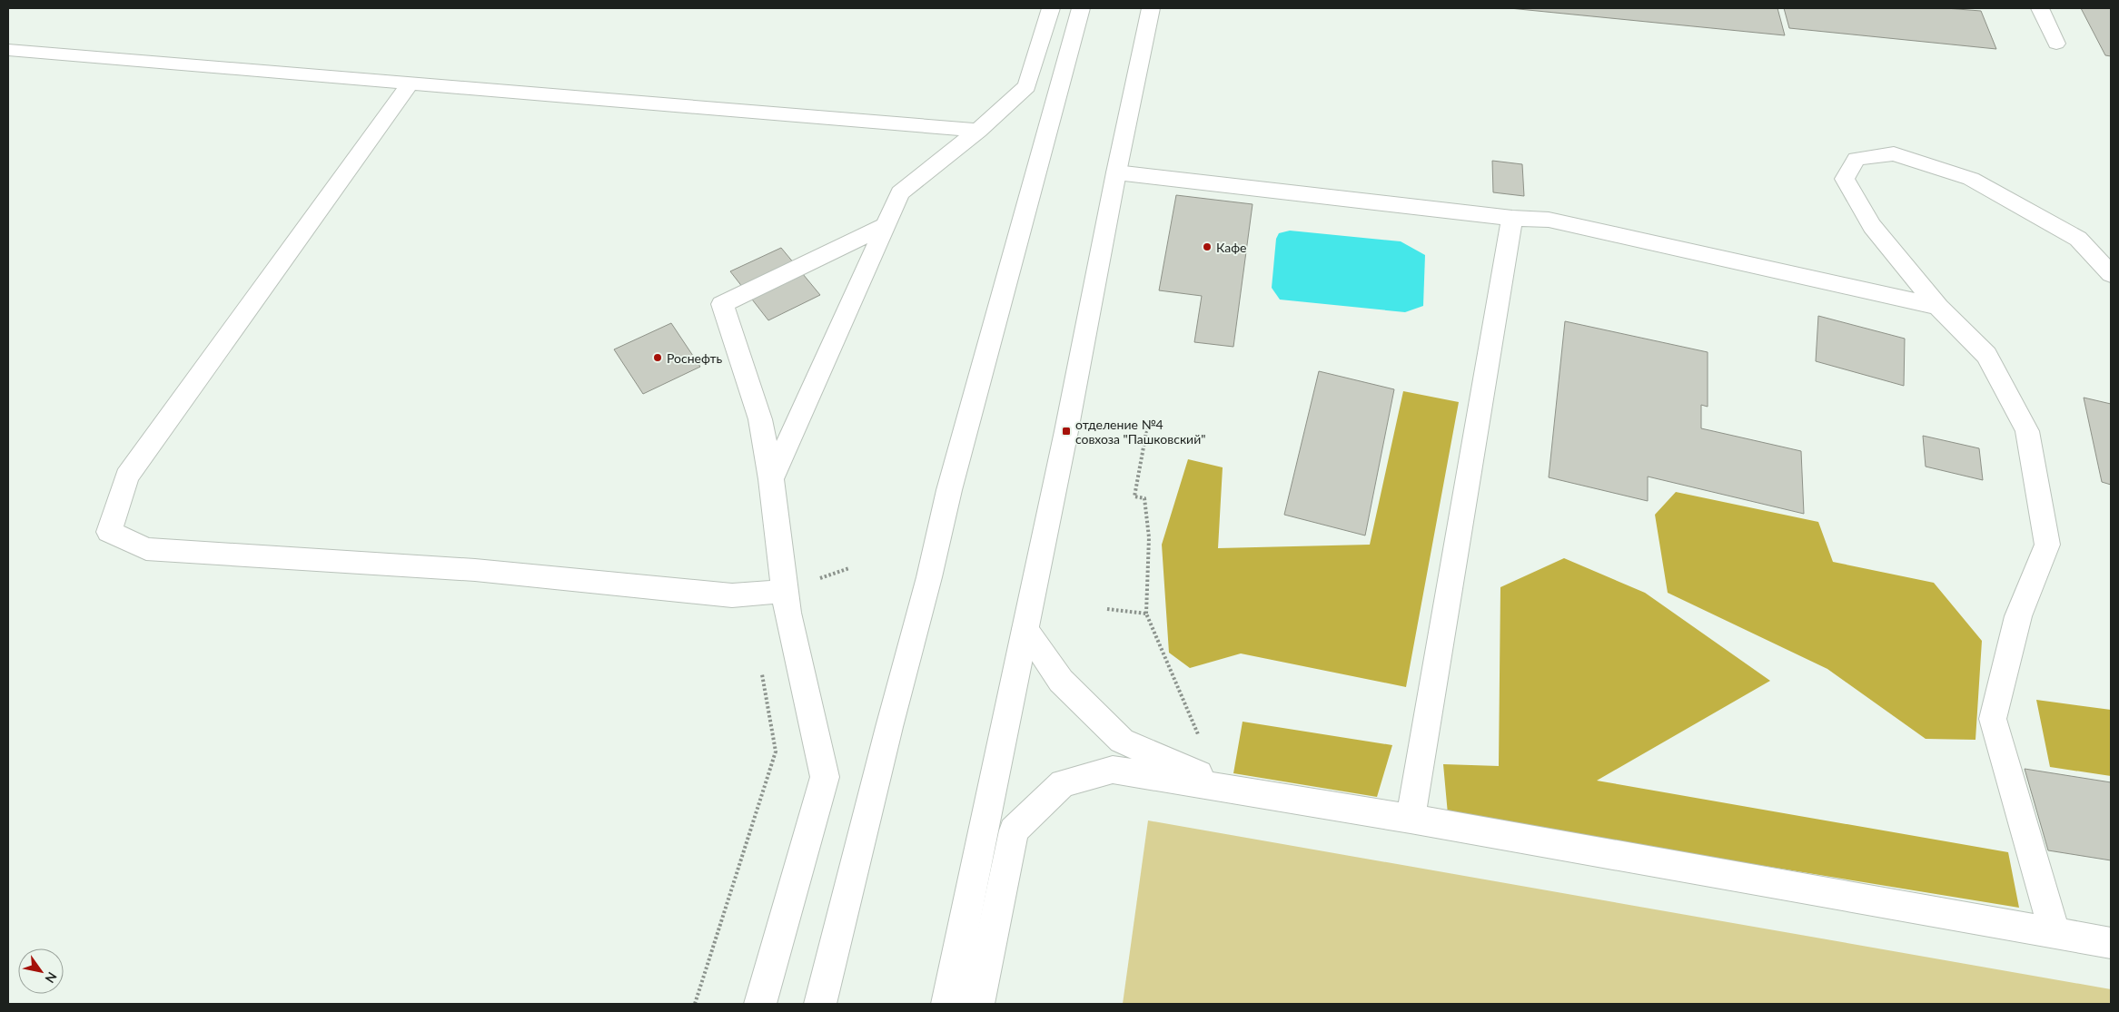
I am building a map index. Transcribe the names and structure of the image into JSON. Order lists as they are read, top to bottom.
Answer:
{
  "places": {
    "other": ["Кафе", "Роснефть"],
    "transit": ["отделение №4 совхоза \"Пашковский\""]
  },
  "north": "bottom right"
}
